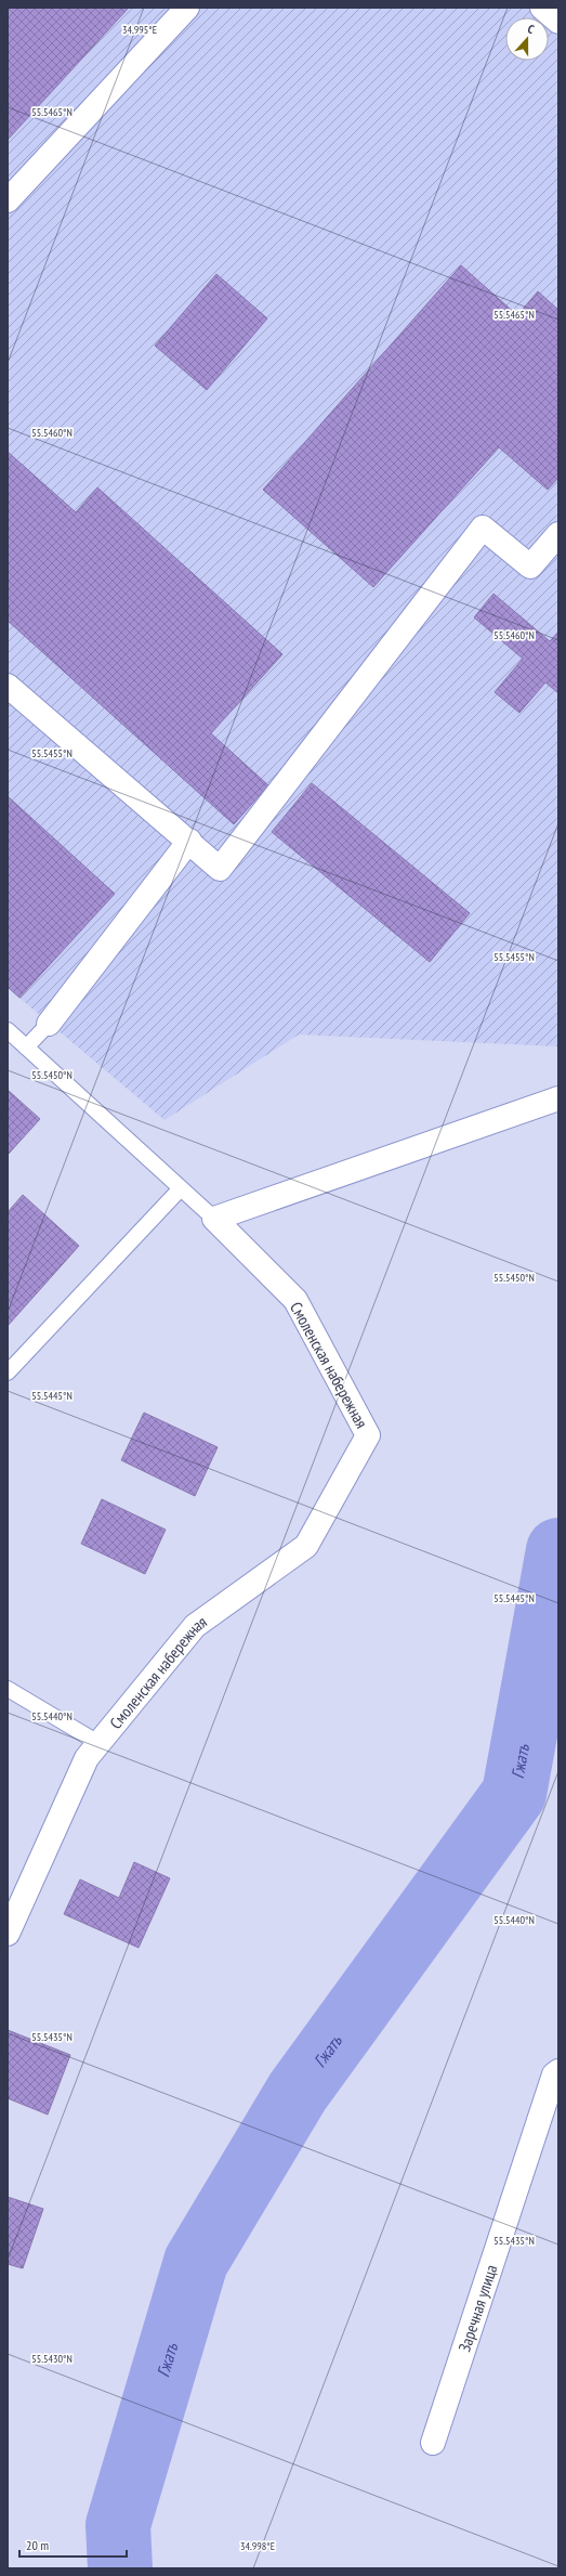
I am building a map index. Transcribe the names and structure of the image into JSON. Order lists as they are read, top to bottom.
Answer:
{
  "streets": {
    "street": ["Смоленская набережная", "Заречная улица"]
  },
  "water": ["Гжать"],
  "scale_bar": "20 m",
  "north": "top",
  "coordinates": [
    "34.995°E",
    "55.5465°N",
    "55.5460°N",
    "55.5455°N",
    "55.5450°N",
    "55.5445°N",
    "55.5440°N",
    "55.5435°N",
    "55.5430°N",
    "34.998°E"
  ]
}
